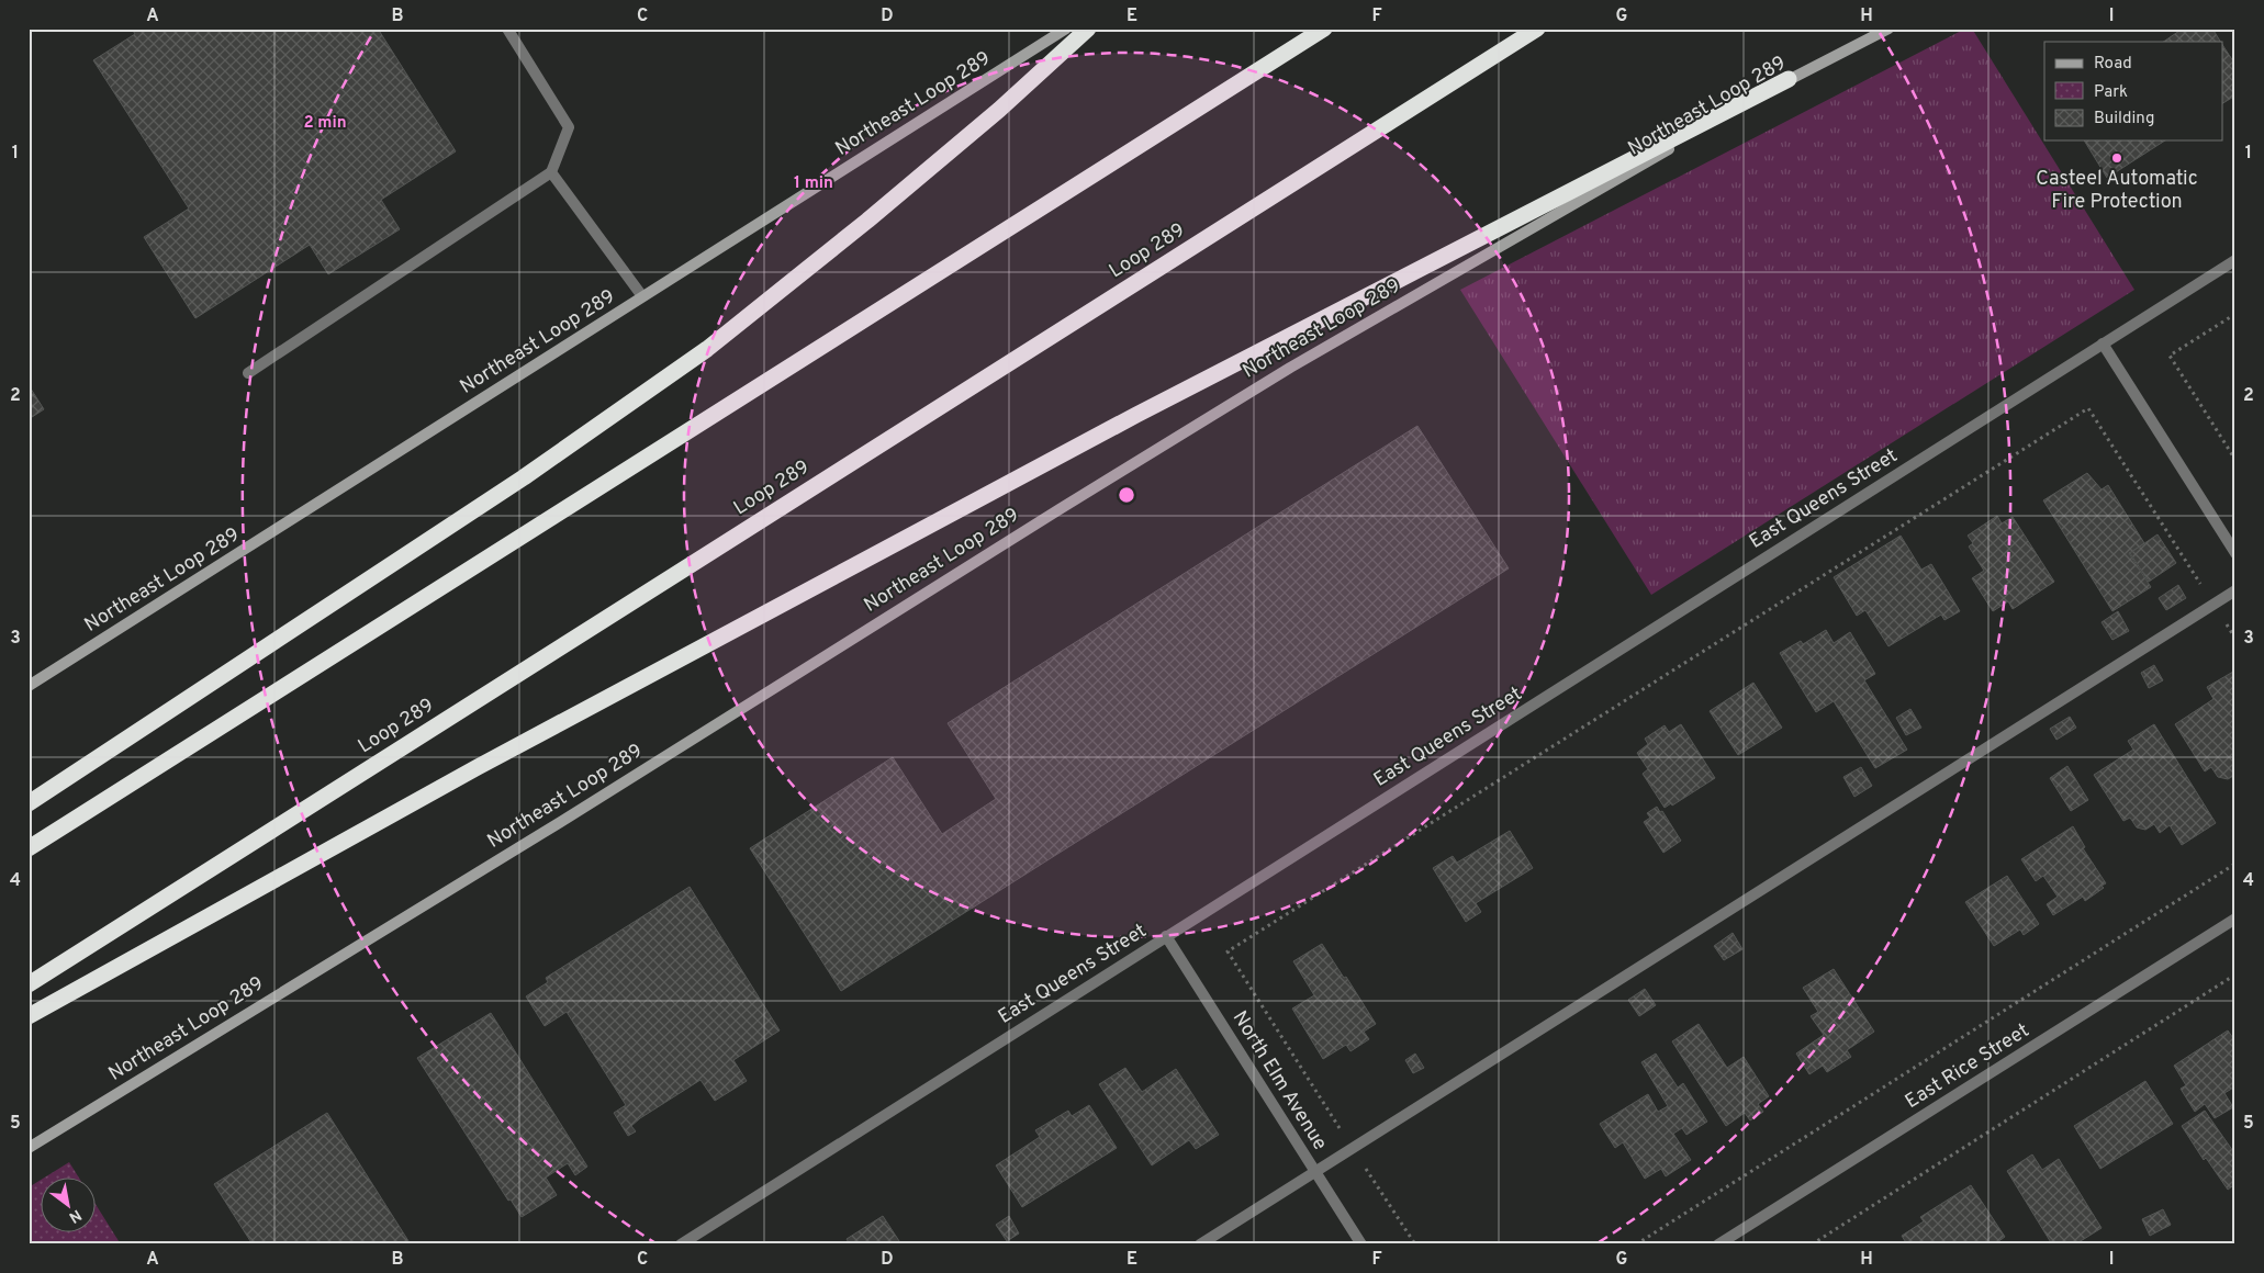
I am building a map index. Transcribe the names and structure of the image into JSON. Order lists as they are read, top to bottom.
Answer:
{
  "streets": {
    "highway": ["Loop 289"],
    "main road": ["Northeast Loop 289"],
    "street": ["East Queens Street", "East Rice Street", "North Elm Avenue"]
  },
  "crossings": [
    ["East Queens Street", "North Elm Avenue"]
  ],
  "places": ["Casteel Automatic Fire Protection"],
  "legend": ["Road", "Park", "Building"],
  "north": "bottom right",
  "grid": {
    "columns": [
      "A",
      "B",
      "C",
      "D",
      "E",
      "F",
      "G",
      "H",
      "I"
    ],
    "rows": [
      "1",
      "2",
      "3",
      "4",
      "5"
    ]
  },
  "rings": ["2 min", "1 min"]
}
